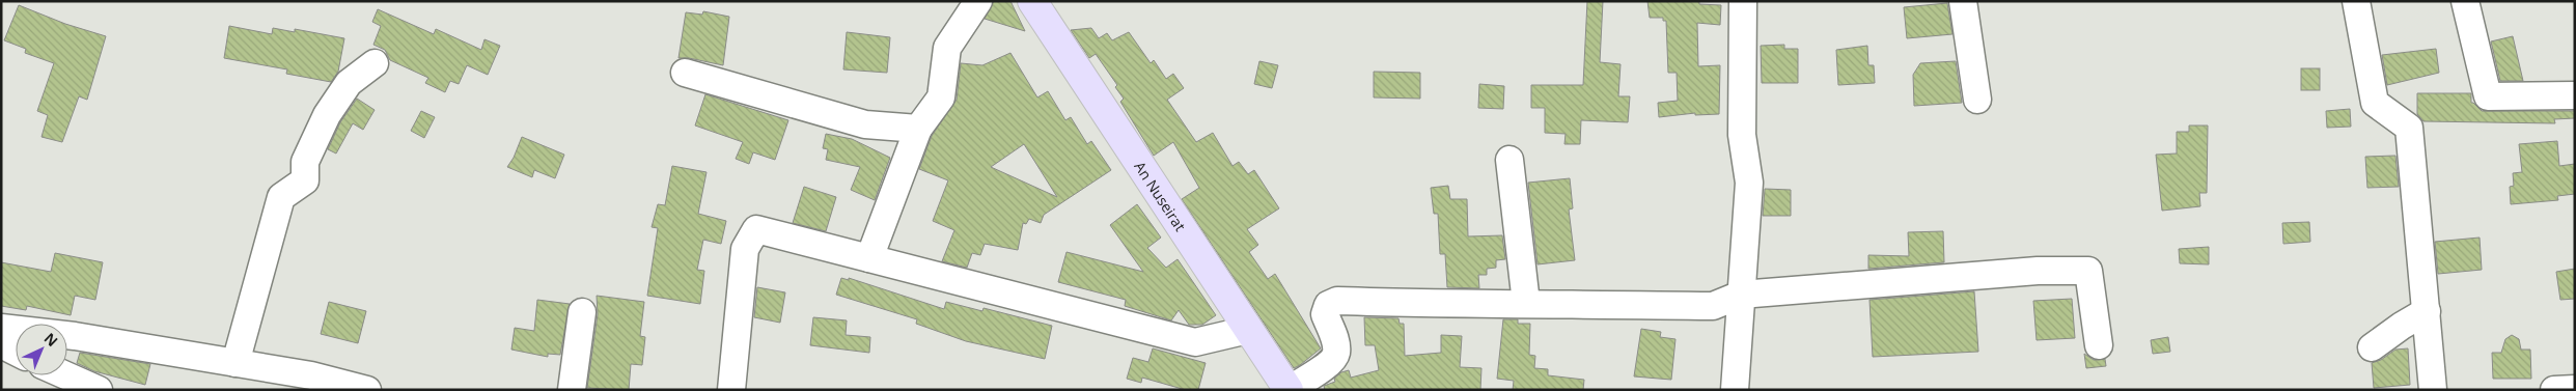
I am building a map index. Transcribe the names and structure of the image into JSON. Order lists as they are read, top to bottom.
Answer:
{
  "streets": {
    "main road": ["An Nuseirat"]
  },
  "north": "top right"
}
